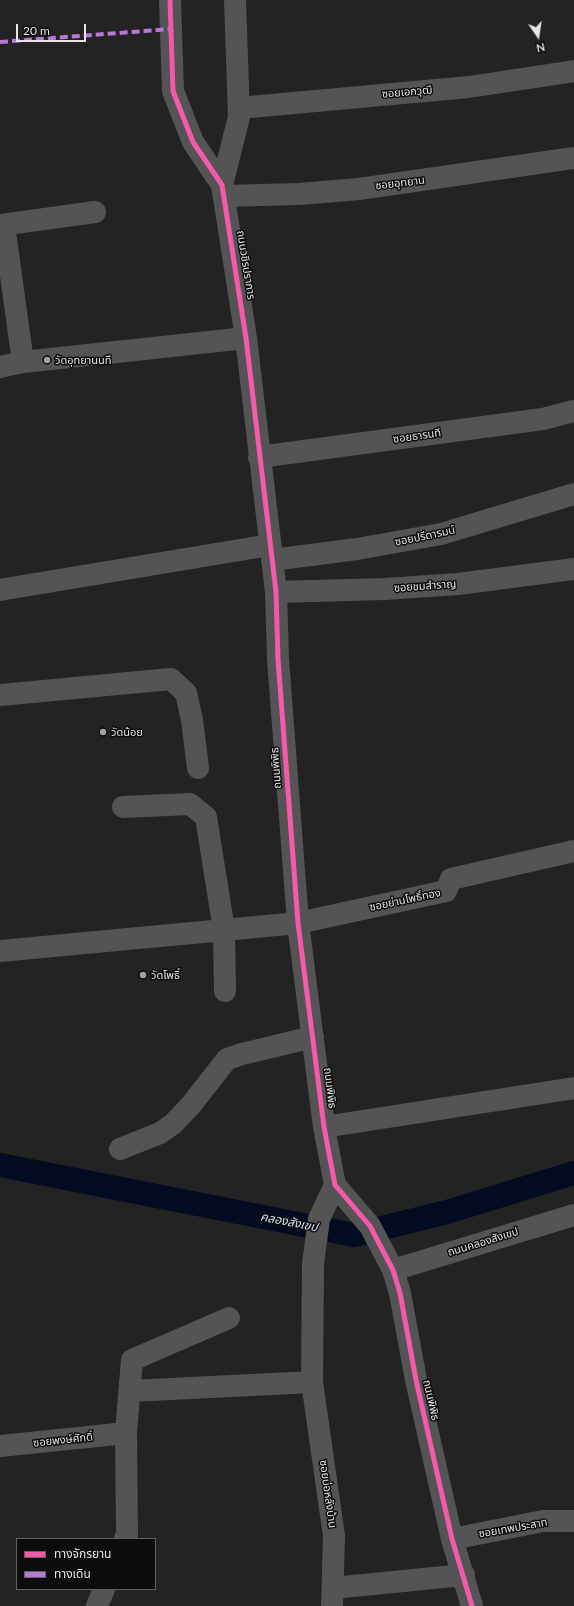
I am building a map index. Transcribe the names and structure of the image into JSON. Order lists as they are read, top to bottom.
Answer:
{
  "streets": {
    "street": [
      "ซอยเอกวุฒิ",
      "ซอยอุทยาน",
      "ถนนวชิรปราการ",
      "ซอยธารนที",
      "ซอยปรีดารมน์",
      "ซอยชมสำราญ",
      "ถนนพิพิธ",
      "ซอยย่านโพธิ์ทอง",
      "ถนนคลองสังเขป",
      "ซอยพงษ์ศักดิ์",
      "ซอยบ่อหลังบ้าน",
      "ซอยเทพประสาท"
    ]
  },
  "crossings": [
    ["ซอยอุทยาน", "ถนนวชิรปราการ"],
    ["ถนนวชิรปราการ", "ซอยธารนที"],
    ["ถนนวชิรปราการ", "ซอยปรีดารมน์"],
    ["ถนนวชิรปราการ", "ถนนพิพิธ"],
    ["ซอยปรีดารมน์", "ถนนพิพิธ"],
    ["ซอยชมสำราญ", "ถนนพิพิธ"],
    ["ถนนพิพิธ", "ซอยย่านโพธิ์ทอง"],
    ["ถนนพิพิธ", "ถนนคลองสังเขป"],
    ["ถนนพิพิธ", "ซอยบ่อหลังบ้าน"],
    ["ถนนพิพิธ", "ซอยเทพประสาท"]
  ],
  "water": ["คลองสังเขป"],
  "places": ["วัดอุทยานนที", "วัดน้อย", "วัดโพธิ์"],
  "legend": ["ทางจักรยาน", "ทางเดิน"],
  "scale_bar": "20 m",
  "north": "bottom"
}
